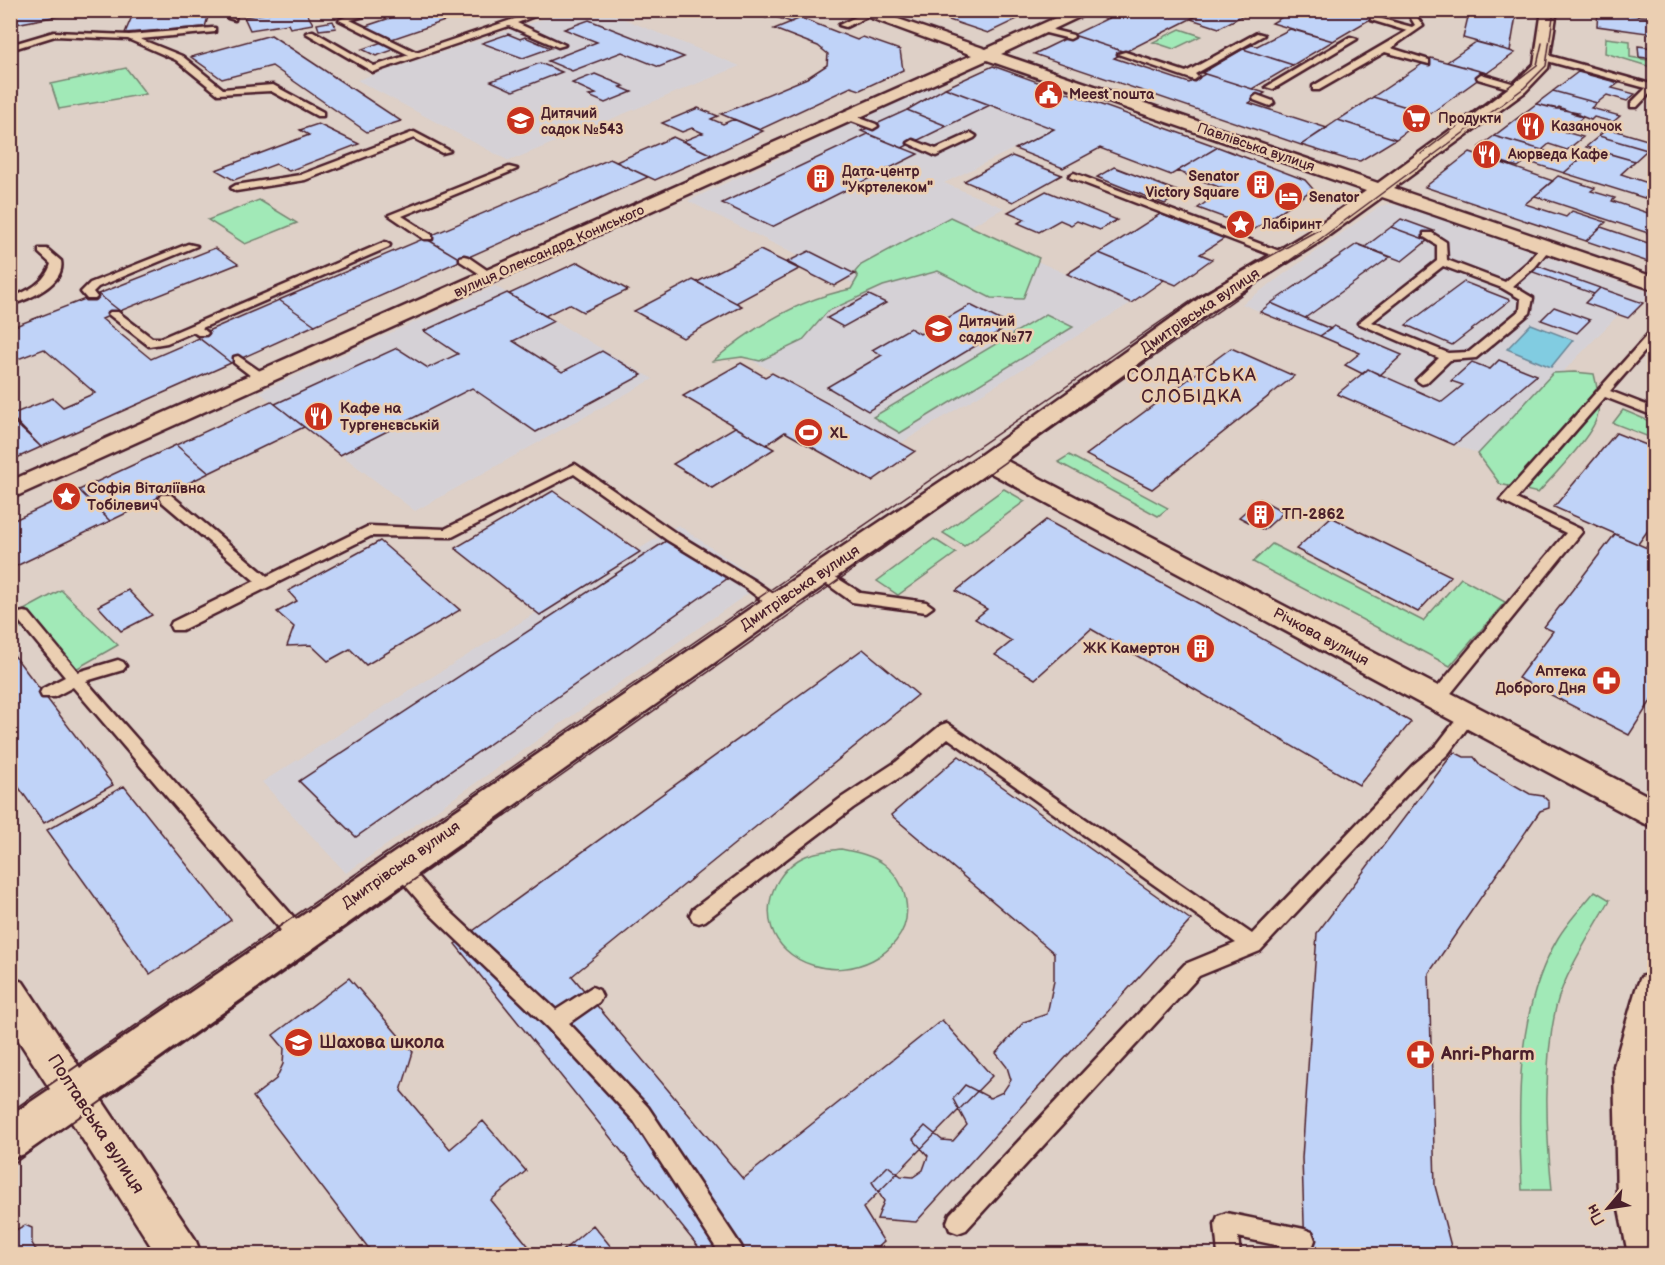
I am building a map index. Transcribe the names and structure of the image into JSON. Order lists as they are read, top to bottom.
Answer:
{
  "streets": {
    "street": [
      "Павлівська вулиця",
      "вулиця Олександра Кониського",
      "Дмитрівська вулиця",
      "Річкова вулиця",
      "Полтавська вулиця"
    ]
  },
  "crossings": [
    ["Павлівська вулиця", "вулиця Олександра Кониського"],
    ["Павлівська вулиця", "Дмитрівська вулиця"],
    ["Дмитрівська вулиця", "Річкова вулиця"],
    ["Дмитрівська вулиця", "Полтавська вулиця"]
  ],
  "districts": ["СОЛДАТСЬКА СЛОБІДКА"],
  "places": {
    "public building": ["Meest пошта"],
    "supermarket": ["Продукти"],
    "school or university": ["Дитячий садок №543", "Дитячий садок №77", "Шахова школа"],
    "restaurant": ["Казаночок", "Аюрведа Кафе", "Кафе на Тургенєвській"],
    "building": [
      "Дата-центр \"Укртелеком\"",
      "Senator Victory Square",
      "ТП-2862",
      "ЖК Камертон"
    ],
    "hotel": ["Senator"],
    "place": ["Лабіринт", "Софія Віталіївна Тобілевич"],
    "sports": ["XL"],
    "pharmacy": ["Аптека Доброго Дня", "Anri-Pharm"]
  },
  "north": "bottom left"
}
